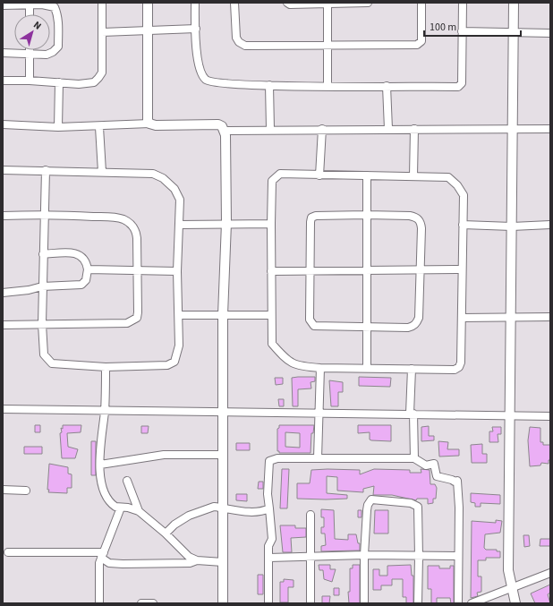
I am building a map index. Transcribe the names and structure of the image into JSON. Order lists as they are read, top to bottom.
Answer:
{
  "scale_bar": "100 m",
  "north": "top right"
}
